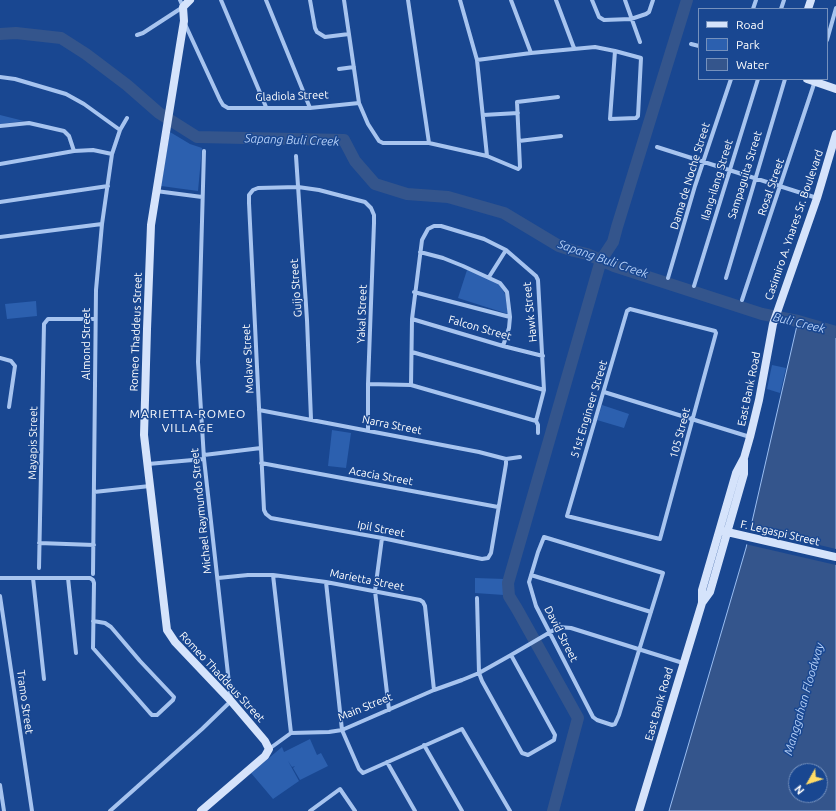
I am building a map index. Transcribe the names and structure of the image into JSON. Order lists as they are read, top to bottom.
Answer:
{
  "streets": {
    "street": [
      "Gladiola Street",
      "Sampaguita Street",
      "Dama de Noche Street",
      "Ilang-ilang Street",
      "Rosal Street",
      "Casimiro A. Ynares Sr. Boulevard",
      "Guijo Street",
      "Hawk Street",
      "Yakal Street",
      "Falcon Street",
      "Romeo Thaddeus Street",
      "Almond Street",
      "Molave Street",
      "East Bank Road",
      "51st Engineer Street",
      "Narra Street",
      "105 Street",
      "Mayapis Street",
      "Acacia Street",
      "Michael Raymundo Street",
      "Ipil Street",
      "F. Legaspi Street",
      "Marietta Street",
      "David Street",
      "Tramo Street",
      "Main Street"
    ]
  },
  "crossings": [
    ["Gladiola Street", "Romeo Thaddeus Street"],
    ["Casimiro A. Ynares Sr. Boulevard", "East Bank Road"],
    ["Guijo Street", "Yakal Street"],
    ["Guijo Street", "Molave Street"],
    ["Guijo Street", "Narra Street"],
    ["Hawk Street", "Falcon Street"],
    ["Yakal Street", "Molave Street"],
    ["Yakal Street", "Narra Street"],
    ["Romeo Thaddeus Street", "Michael Raymundo Street"],
    ["Almond Street", "Mayapis Street"],
    ["Molave Street", "Narra Street"],
    ["Molave Street", "Acacia Street"],
    ["Molave Street", "Ipil Street"],
    ["East Bank Road", "F. Legaspi Street"],
    ["51st Engineer Street", "105 Street"],
    ["Acacia Street", "Ipil Street"],
    ["Michael Raymundo Street", "Marietta Street"],
    ["Marietta Street", "Main Street"],
    ["David Street", "Main Street"]
  ],
  "districts": ["MARIETTA-ROMEO VILLAGE"],
  "water": ["Sapang Buli Creek", "Buli Creek", "Manggahan Floodway"],
  "legend": ["Road", "Park", "Water"],
  "north": "bottom left"
}
